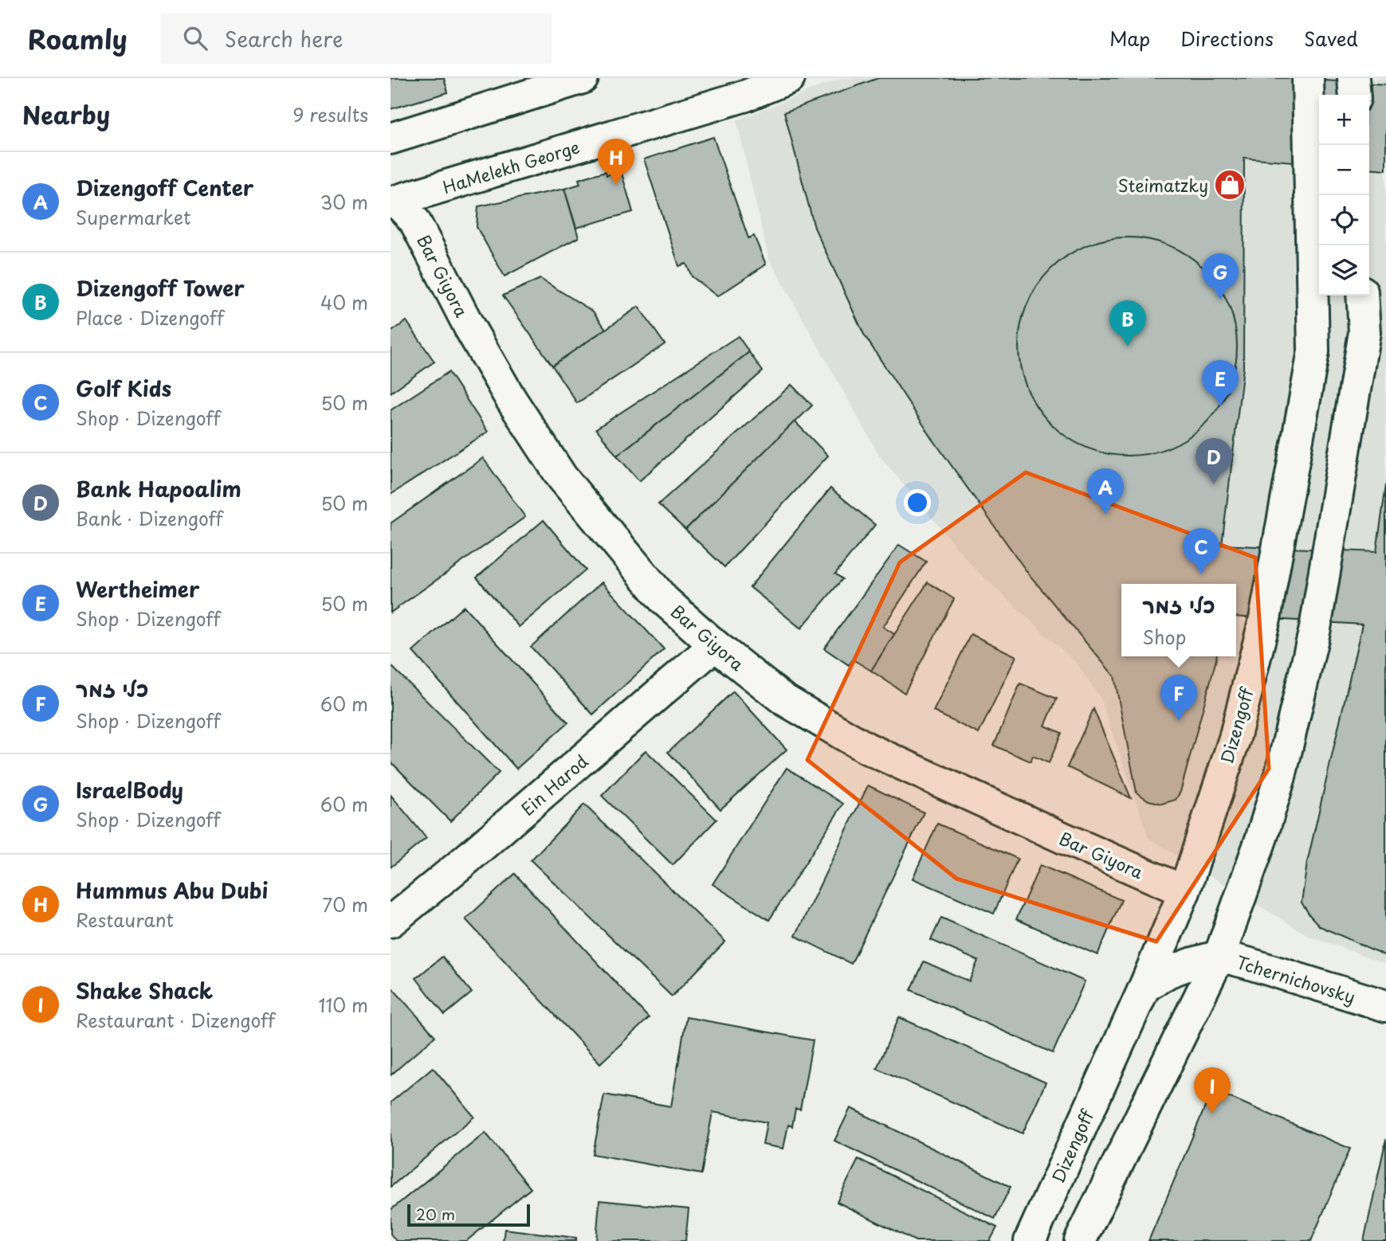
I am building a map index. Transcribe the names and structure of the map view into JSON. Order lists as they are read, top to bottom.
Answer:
{
  "streets": {
    "street": [
      "HaMelekh George",
      "Bar Giyora",
      "Dizengoff",
      "Ein Harod",
      "Tchernichovsky"
    ]
  },
  "crossings": [
    ["HaMelekh George", "Bar Giyora"],
    ["Bar Giyora", "Dizengoff"],
    ["Bar Giyora", "Ein Harod"],
    ["Dizengoff", "Tchernichovsky"]
  ],
  "places": {
    "shop": ["Steimatzky"]
  },
  "scale_bar": "20 m",
  "page": {
    "header": "Roamly",
    "search": "Search here",
    "nav": ["Map", "Directions", "Saved"],
    "heading": ["Nearby", "9 results"],
    "map_buttons": ["+", "−"],
    "pins": [
      "H",
      "G",
      "B",
      "E",
      "D",
      "A",
      "C",
      "F",
      "I"
    ],
    "list": [
      {
        "mark": "A",
        "name": "Dizengoff Center",
        "note": "Supermarket",
        "value": "30 m"
      },
      {
        "mark": "B",
        "name": "Dizengoff Tower",
        "note": "Place · Dizengoff",
        "value": "40 m"
      },
      {
        "mark": "C",
        "name": "Golf Kids",
        "note": "Shop · Dizengoff",
        "value": "50 m"
      },
      {
        "mark": "D",
        "name": "Bank Hapoalim",
        "note": "Bank · Dizengoff",
        "value": "50 m"
      },
      {
        "mark": "E",
        "name": "Wertheimer",
        "note": "Shop · Dizengoff",
        "value": "50 m"
      },
      {
        "mark": "F",
        "name": "כלי זמר",
        "note": "Shop · Dizengoff",
        "value": "60 m"
      },
      {
        "mark": "G",
        "name": "IsraelBody",
        "note": "Shop · Dizengoff",
        "value": "60 m"
      },
      {
        "mark": "H",
        "name": "Hummus Abu Dubi",
        "note": "Restaurant",
        "value": "70 m"
      },
      {
        "mark": "I",
        "name": "Shake Shack",
        "note": "Restaurant · Dizengoff",
        "value": "110 m"
      }
    ],
    "popup": ["כלי זמר", "Shop"],
    "scale": "20 m"
  }
}
